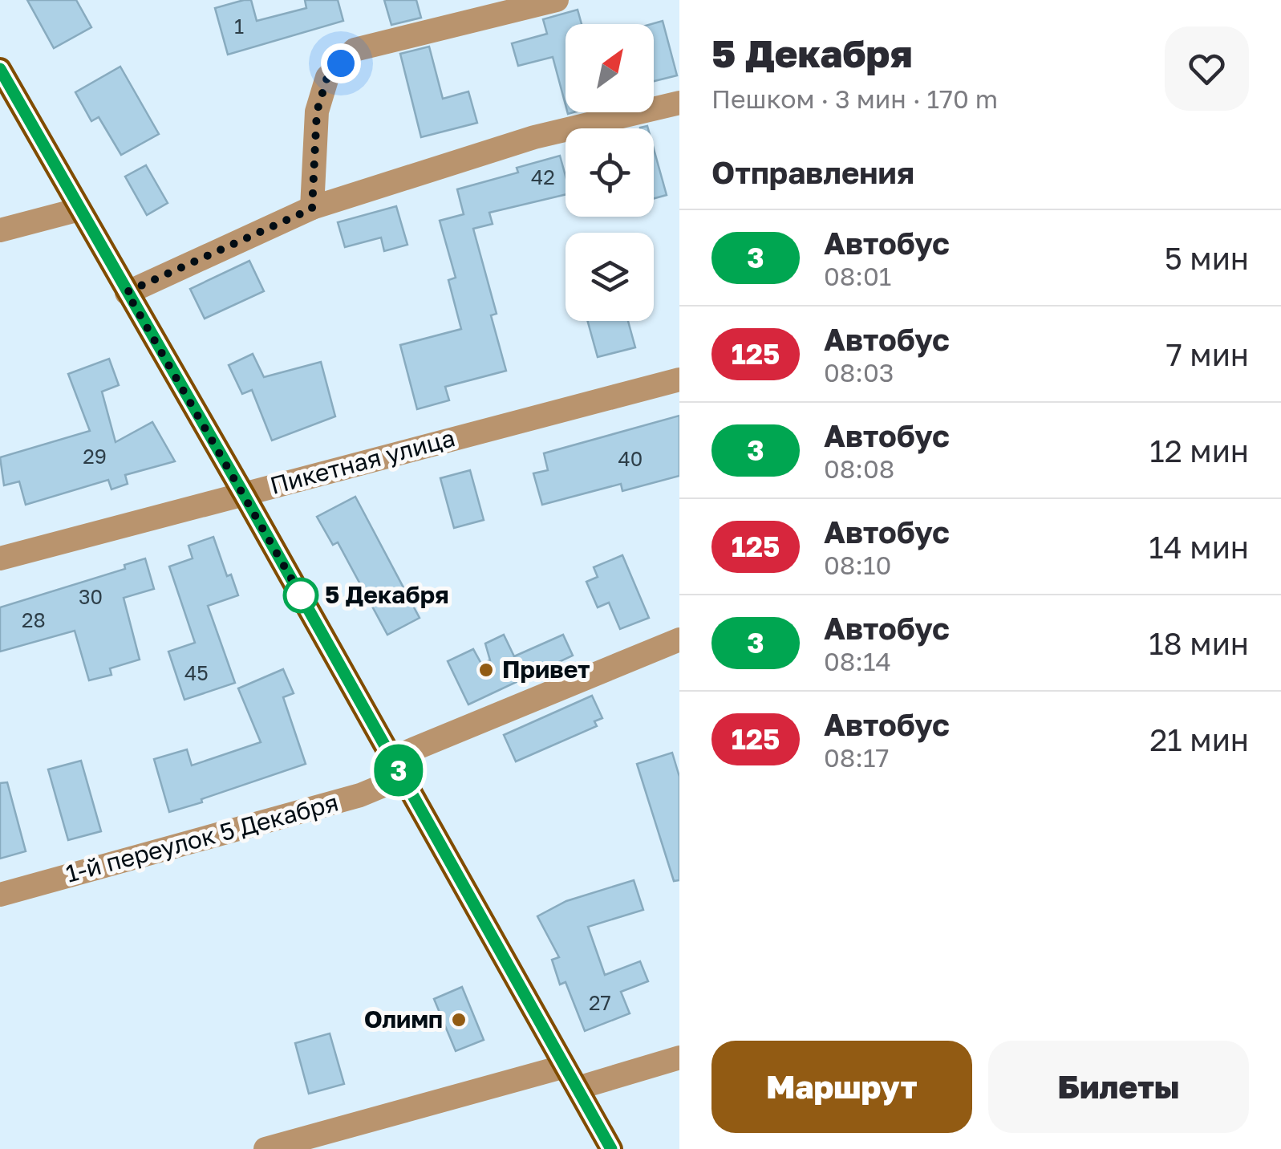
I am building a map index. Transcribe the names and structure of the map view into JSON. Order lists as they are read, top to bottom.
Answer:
{
  "streets": {
    "street": ["Пикетная улица", "1-й переулок 5 Декабря"]
  },
  "places": ["5 Декабря", "Привет", "Олимп"],
  "lines": ["bus line 3"],
  "house_numbers": [
    "1",
    "42",
    "29",
    "40",
    "30",
    "28",
    "45",
    "27"
  ],
  "north": "top right",
  "page": {
    "on_map": "3",
    "heading": [
      ["5 Декабря", "Пешком · 3 мин · 170 m"],
      "Отправления"
    ],
    "list": [
      {
        "mark": "3",
        "name": "Автобус",
        "note": "08:01",
        "value": "5 мин"
      },
      {
        "mark": "125",
        "name": "Автобус",
        "note": "08:03",
        "value": "7 мин"
      },
      {
        "mark": "3",
        "name": "Автобус",
        "note": "08:08",
        "value": "12 мин"
      },
      {
        "mark": "125",
        "name": "Автобус",
        "note": "08:10",
        "value": "14 мин"
      },
      {
        "mark": "3",
        "name": "Автобус",
        "note": "08:14",
        "value": "18 мин"
      },
      {
        "mark": "125",
        "name": "Автобус",
        "note": "08:17",
        "value": "21 мин"
      }
    ],
    "buttons": ["Маршрут", "Билеты"]
  }
}
